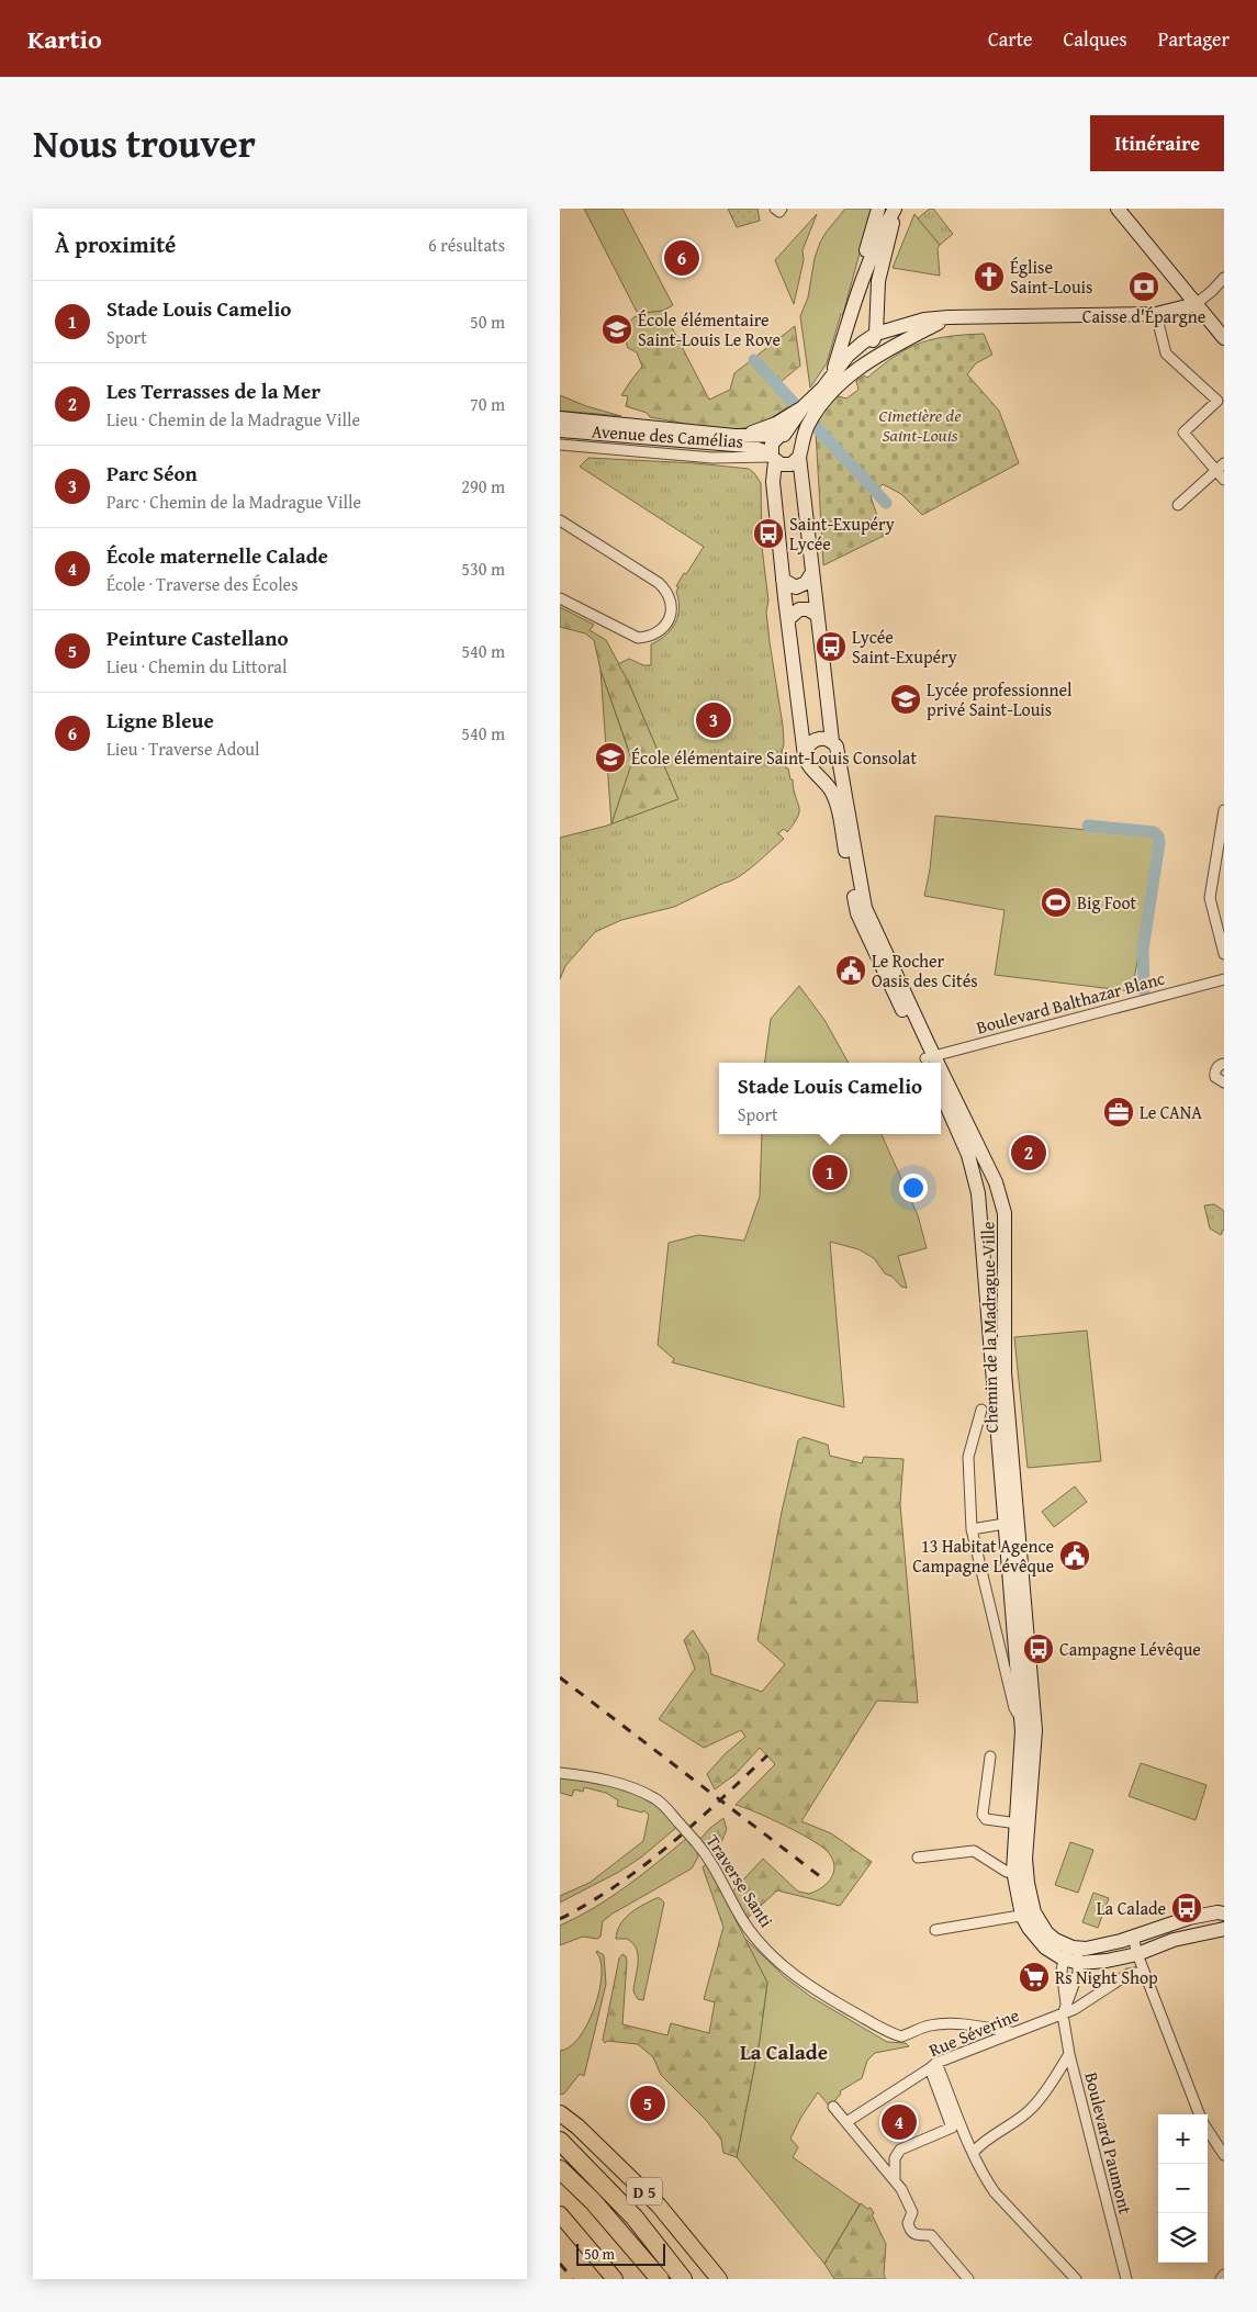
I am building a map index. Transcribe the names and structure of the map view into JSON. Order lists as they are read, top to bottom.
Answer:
{
  "streets": {
    "main road": ["D 5"],
    "street": [
      "Avenue des Camélias",
      "Boulevard Balthazar Blanc",
      "Chemin de la Madrague Ville",
      "Traverse Santi",
      "Rue Séverine",
      "Boulevard Paumont"
    ]
  },
  "crossings": [
    ["Boulevard Balthazar Blanc", "Chemin de la Madrague Ville"],
    ["Traverse Santi", "Rue Séverine"],
    ["Rue Séverine", "Boulevard Paumont"]
  ],
  "districts": ["La Calade"],
  "parks": ["Cimetière de Saint-Louis"],
  "places": {
    "church": ["Église Saint-Louis"],
    "bank": ["Caisse d'Épargne"],
    "school or university": ["École élémentaire Saint-Louis Le Rove", "Lycée professionnel privé Saint-Louis", "École élémentaire Saint-Louis Consolat"],
    "bus stop": [
      "Saint-Exupéry Lycée",
      "Lycée Saint-Exupéry",
      "Campagne Lévêque",
      "La Calade"
    ],
    "sports": ["Big Foot"],
    "public building": ["Le Rocher Oasis des Cités", "13 Habitat Agence Campagne Lévêque"],
    "office": ["Le CANA"],
    "supermarket": ["Rs Night Shop"]
  },
  "scale_bar": "50 m",
  "page": {
    "header": "Kartio",
    "nav": ["Carte", "Calques", "Partager"],
    "title": "Nous trouver",
    "buttons": "Itinéraire",
    "heading": ["À proximité", "6 résultats"],
    "pins": [
      "6",
      "3",
      "2",
      "1",
      "5",
      "4"
    ],
    "list": [
      {
        "mark": "1",
        "name": "Stade Louis Camelio",
        "note": "Sport",
        "value": "50 m"
      },
      {
        "mark": "2",
        "name": "Les Terrasses de la Mer",
        "note": "Lieu · Chemin de la Madrague Ville",
        "value": "70 m"
      },
      {
        "mark": "3",
        "name": "Parc Séon",
        "note": "Parc · Chemin de la Madrague Ville",
        "value": "290 m"
      },
      {
        "mark": "4",
        "name": "École maternelle Calade",
        "note": "École · Traverse des Écoles",
        "value": "530 m"
      },
      {
        "mark": "5",
        "name": "Peinture Castellano",
        "note": "Lieu · Chemin du Littoral",
        "value": "540 m"
      },
      {
        "mark": "6",
        "name": "Ligne Bleue",
        "note": "Lieu · Traverse Adoul",
        "value": "540 m"
      }
    ],
    "popup": ["Stade Louis Camelio", "Sport"],
    "map_buttons": ["+", "−"],
    "scale": "50 m"
  }
}
